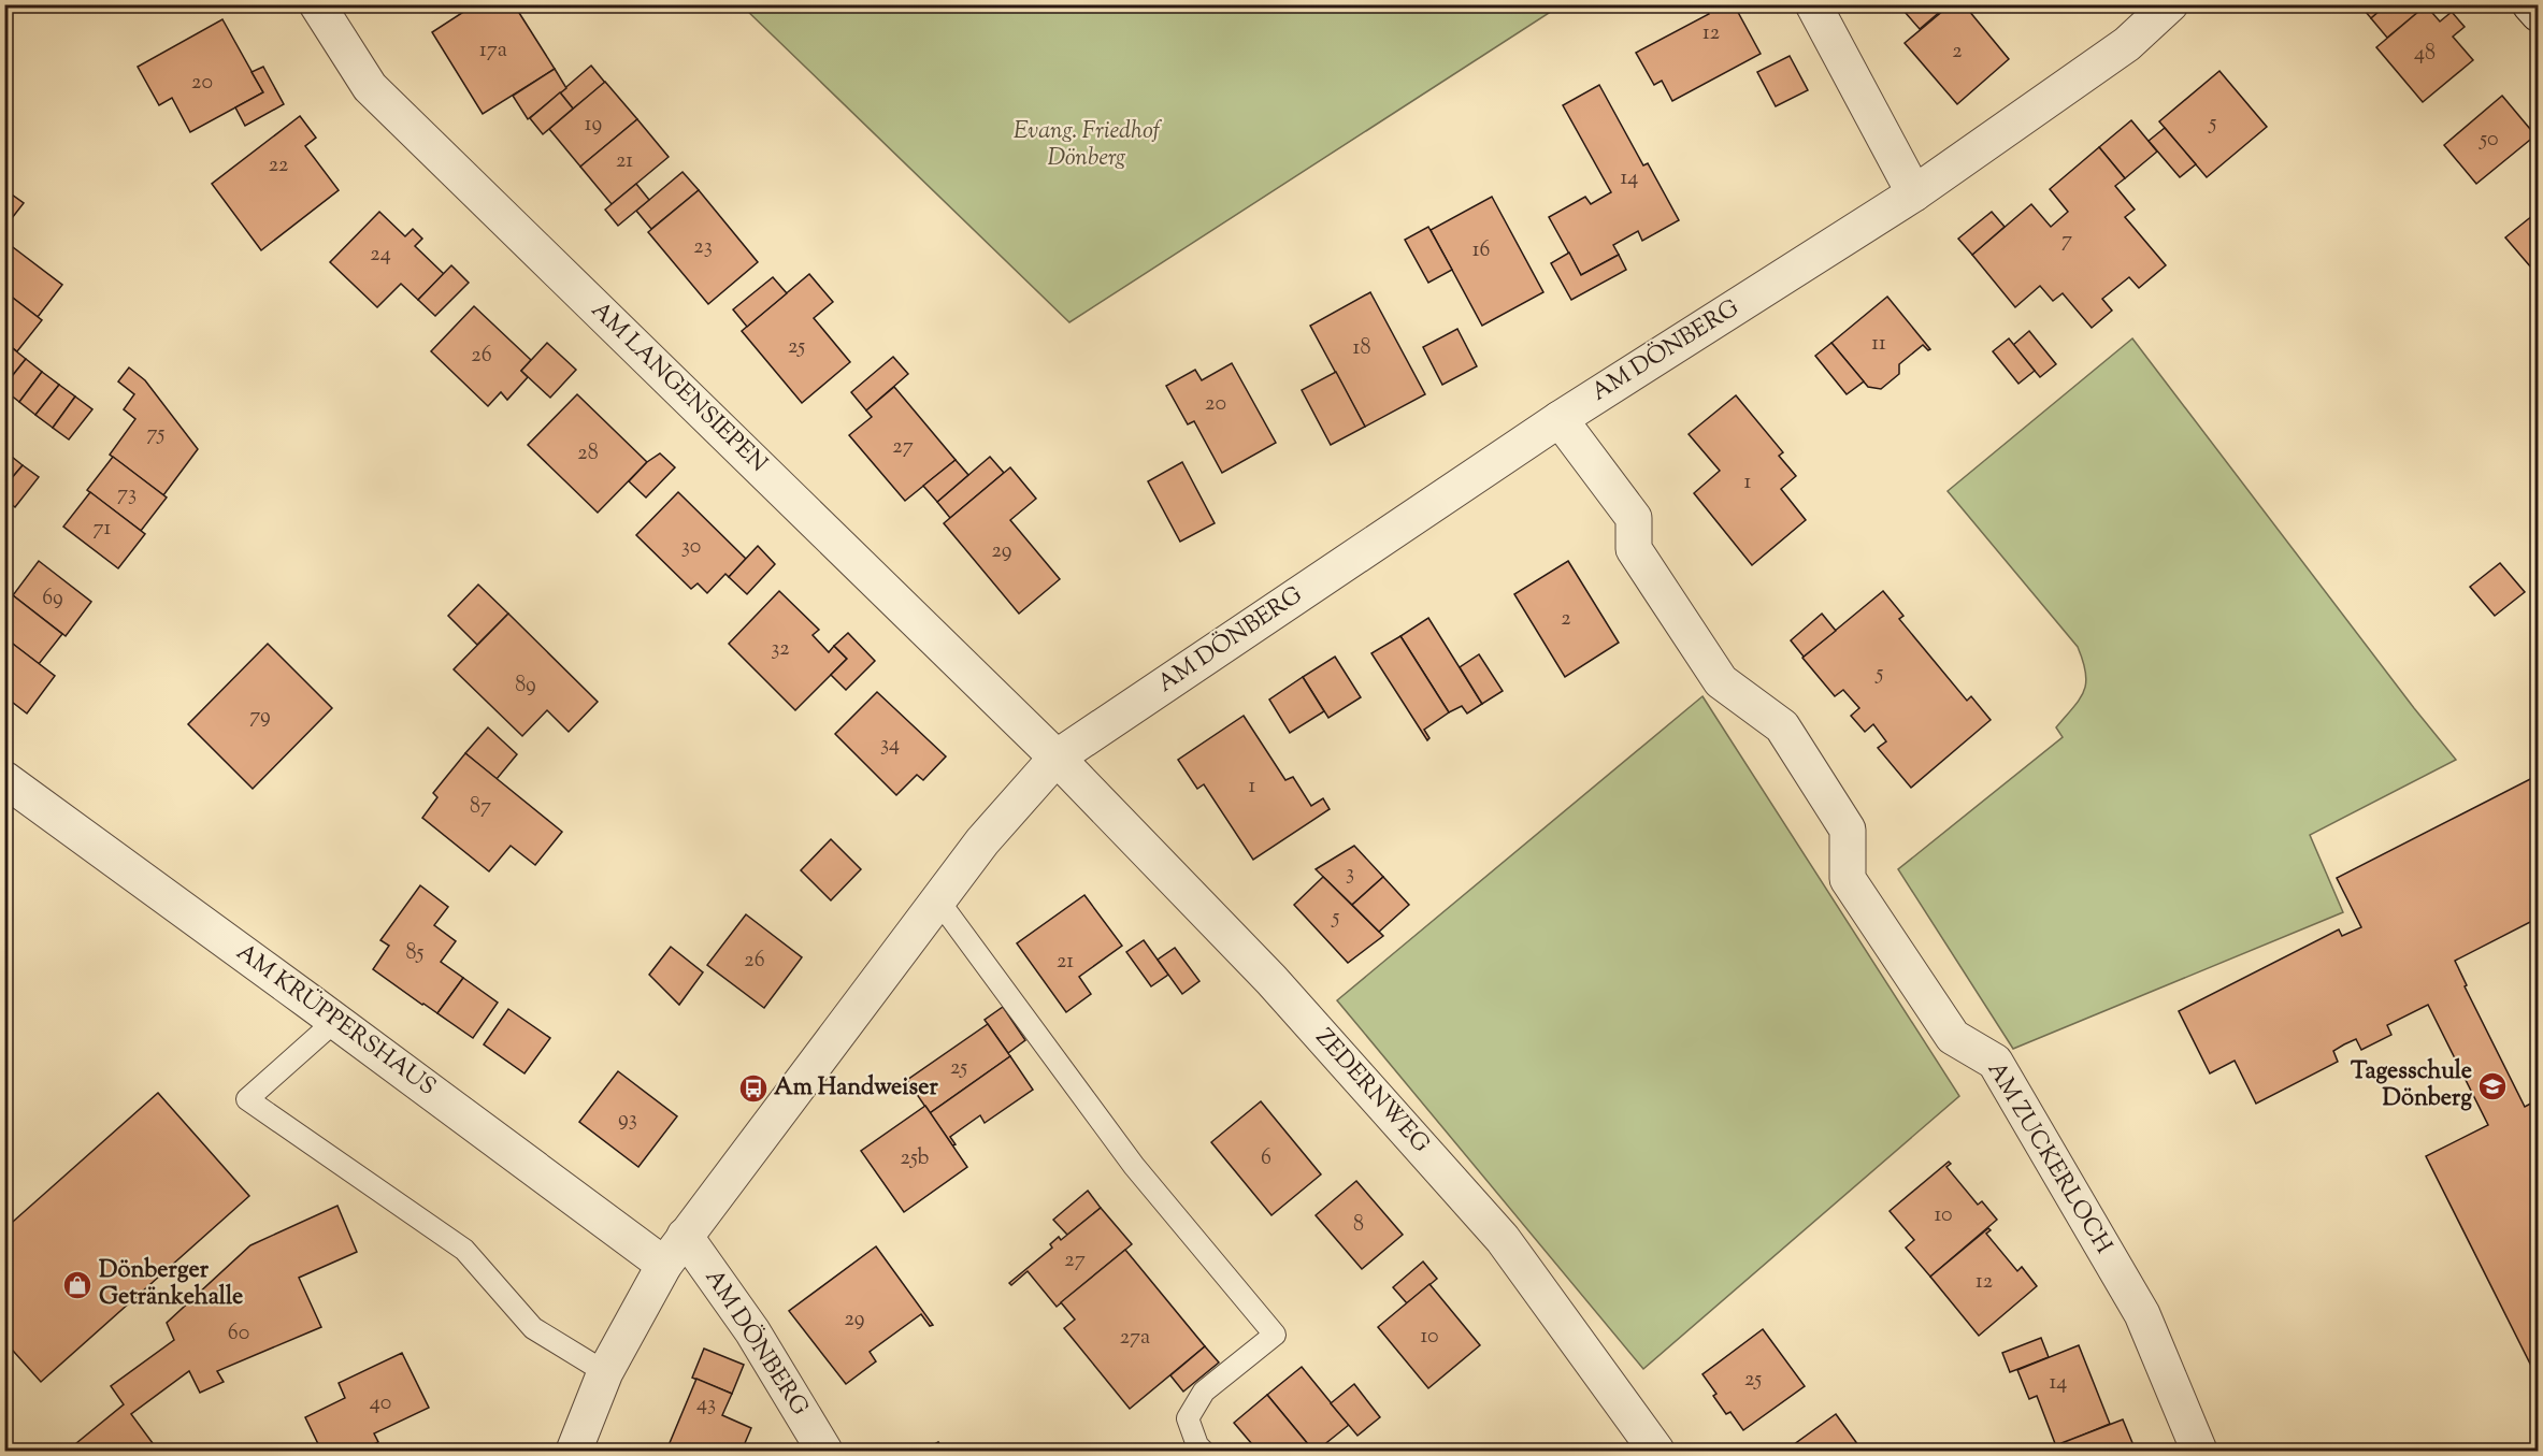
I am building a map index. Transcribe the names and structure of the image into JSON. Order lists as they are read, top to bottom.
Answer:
{
  "streets": {
    "street": [
      "AM DÖNBERG",
      "AM LANGENSIEPEN",
      "AM KRÜPPERSHAUS",
      "ZEDERNWEG",
      "AM ZUCKERLOCH"
    ]
  },
  "crossings": [
    ["AM DÖNBERG", "AM LANGENSIEPEN"],
    ["AM DÖNBERG", "AM KRÜPPERSHAUS"],
    ["AM DÖNBERG", "ZEDERNWEG"],
    ["AM DÖNBERG", "AM ZUCKERLOCH"],
    ["AM LANGENSIEPEN", "ZEDERNWEG"]
  ],
  "parks": ["Evang. Friedhof Dönberg"],
  "places": {
    "school or university": ["Tagesschule Dönberg"],
    "bus stop": ["Am Handweiser"],
    "shop": ["Dönberger Getränkehalle"]
  },
  "house_numbers": [
    "12",
    "17a",
    "2",
    "48",
    "20",
    "5",
    "19",
    "50",
    "21",
    "22",
    "14",
    "7",
    "23",
    "16",
    "24",
    "11",
    "25",
    "18",
    "26",
    "20",
    "75",
    "27",
    "28",
    "1",
    "73",
    "71",
    "30",
    "29",
    "69",
    "2",
    "32",
    "5",
    "89",
    "79",
    "34",
    "1",
    "87",
    "3",
    "5",
    "85",
    "26",
    "21",
    "25",
    "93",
    "25b",
    "6",
    "10",
    "8",
    "27",
    "12",
    "29",
    "60",
    "10",
    "27a",
    "25",
    "14",
    "40",
    "43"
  ]
}
